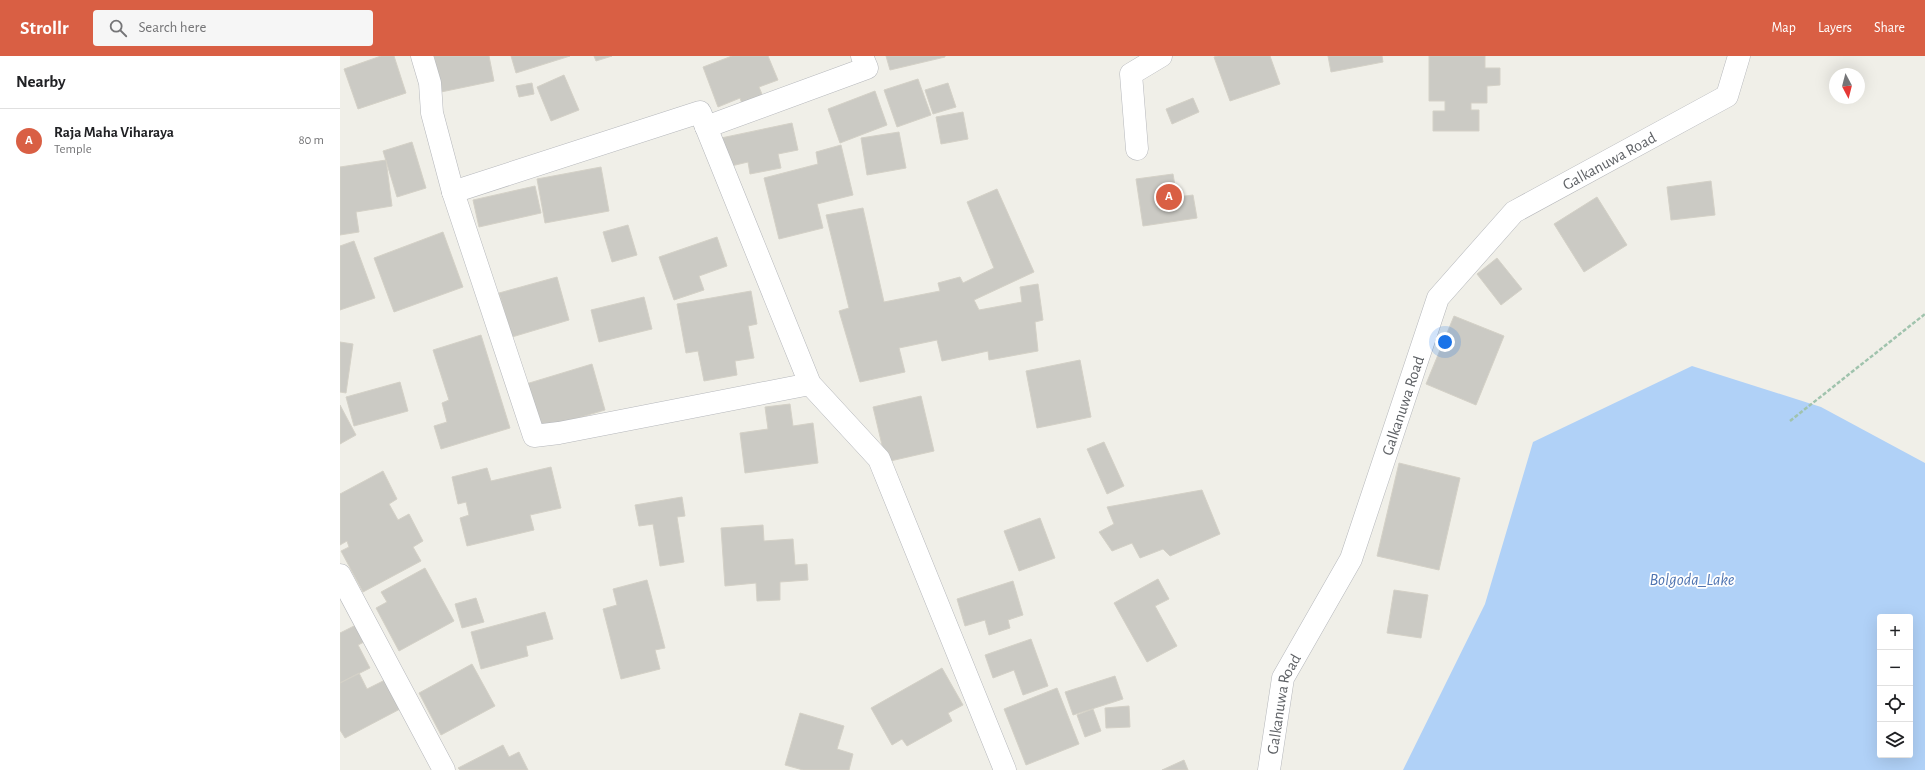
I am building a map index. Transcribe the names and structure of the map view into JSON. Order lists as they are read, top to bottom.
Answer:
{
  "streets": {
    "street": ["Galkanuwa Road"]
  },
  "water": ["Bolgoda_Lake"],
  "north": "bottom",
  "page": {
    "header": "Strollr",
    "search": "Search here",
    "nav": ["Map", "Layers", "Share"],
    "heading": "Nearby",
    "list": [
      {
        "mark": "A",
        "name": "Raja Maha Viharaya",
        "note": "Temple",
        "value": "80 m"
      }
    ],
    "pins": "A",
    "map_buttons": ["+", "−"]
  }
}
